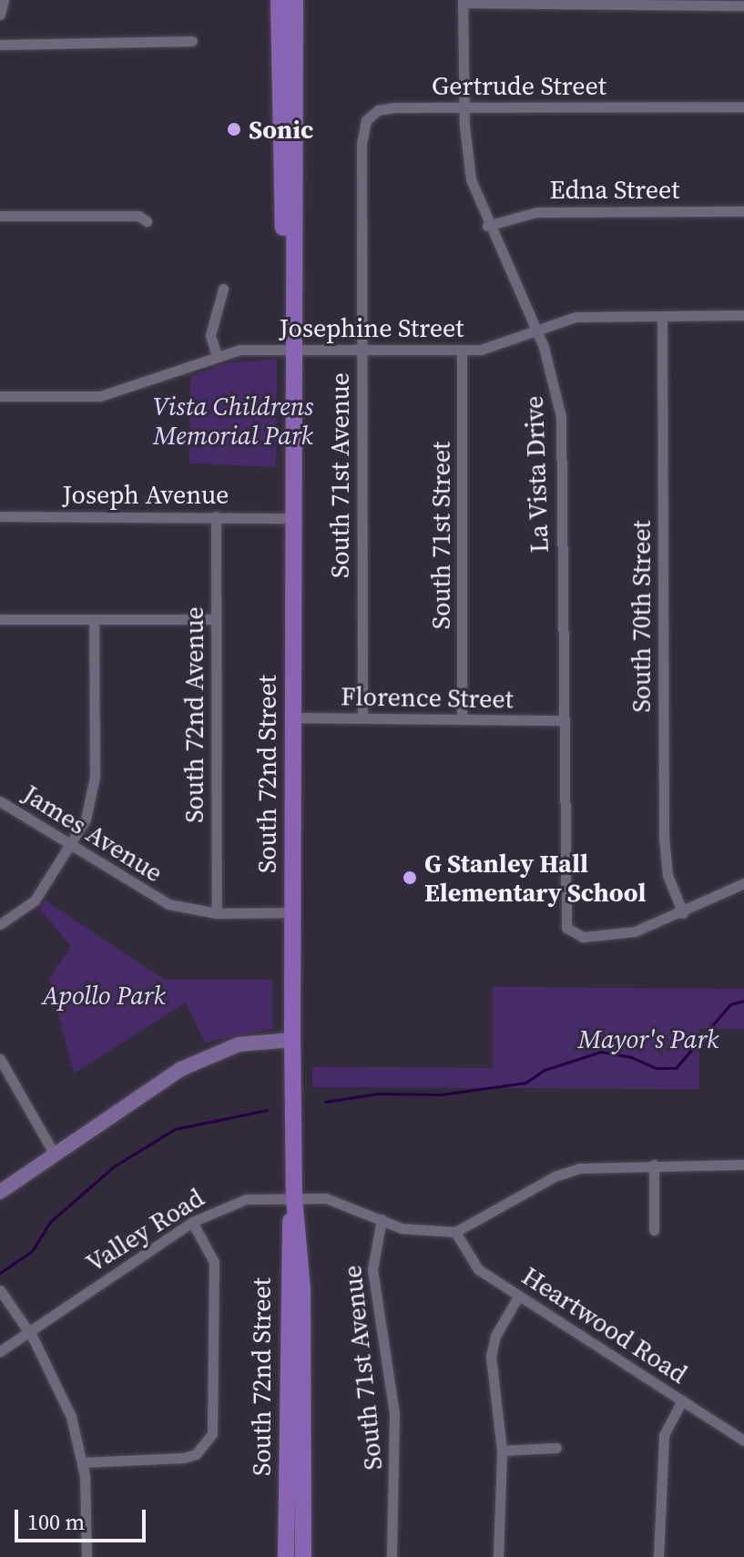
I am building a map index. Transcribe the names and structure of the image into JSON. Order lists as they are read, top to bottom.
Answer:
{
  "streets": {
    "main road": ["South 72nd Street"],
    "street": [
      "Gertrude Street",
      "Edna Street",
      "Josephine Street",
      "La Vista Drive",
      "South 71st Avenue",
      "Joseph Avenue",
      "South 71st Street",
      "South 70th Street",
      "Florence Street",
      "South 72nd Avenue",
      "James Avenue",
      "Valley Road",
      "Heartwood Road"
    ]
  },
  "crossings": [
    ["Gertrude Street", "La Vista Drive"],
    ["Gertrude Street", "South 71st Avenue"],
    ["Edna Street", "La Vista Drive"],
    ["Josephine Street", "La Vista Drive"],
    ["Josephine Street", "South 71st Avenue"],
    ["Josephine Street", "South 71st Street"],
    ["Josephine Street", "South 70th Street"],
    ["Josephine Street", "South 72nd Street"],
    ["La Vista Drive", "South 70th Street"],
    ["La Vista Drive", "Florence Street"],
    ["South 71st Avenue", "Florence Street"],
    ["South 71st Avenue", "Valley Road"],
    ["Joseph Avenue", "South 72nd Avenue"],
    ["Joseph Avenue", "South 72nd Street"],
    ["South 71st Street", "Florence Street"],
    ["Florence Street", "South 72nd Street"],
    ["South 72nd Avenue", "James Avenue"],
    ["South 72nd Street", "James Avenue"],
    ["South 72nd Street", "Valley Road"],
    ["Valley Road", "Heartwood Road"]
  ],
  "parks": ["Vista Childrens Memorial Park", "Apollo Park", "Mayor's Park"],
  "places": ["Sonic", "G Stanley Hall Elementary School"],
  "scale_bar": "100 m"
}
